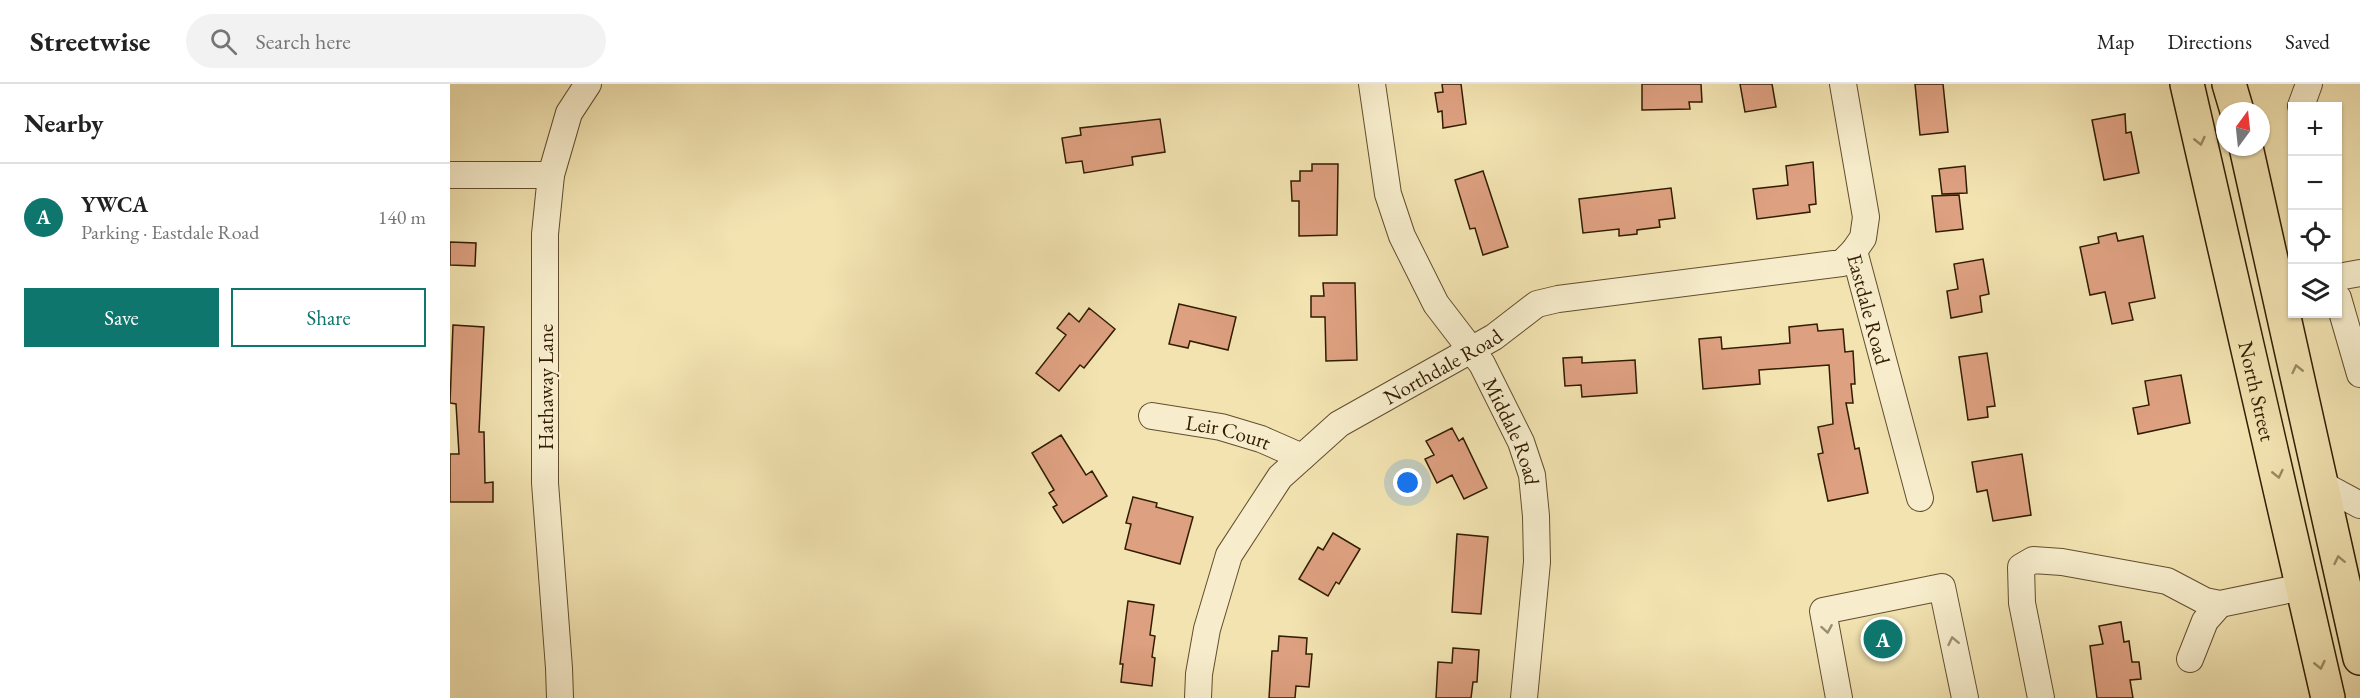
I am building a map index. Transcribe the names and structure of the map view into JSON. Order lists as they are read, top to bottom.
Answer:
{
  "streets": {
    "main road": ["North Street"],
    "street": [
      "Eastdale Road",
      "Northdale Road",
      "Hathaway Lane",
      "Middale Road",
      "Leir Court"
    ]
  },
  "crossings": [
    ["Eastdale Road", "Northdale Road"],
    ["Northdale Road", "Middale Road"],
    ["Northdale Road", "Leir Court"]
  ],
  "north": "top",
  "page": {
    "header": "Streetwise",
    "search": "Search here",
    "nav": ["Map", "Directions", "Saved"],
    "heading": "Nearby",
    "map_buttons": ["+", "−"],
    "list": [
      {
        "mark": "A",
        "name": "YWCA",
        "note": "Parking · Eastdale Road",
        "value": "140 m"
      }
    ],
    "buttons": ["Save", "Share"],
    "pins": "A"
  }
}
